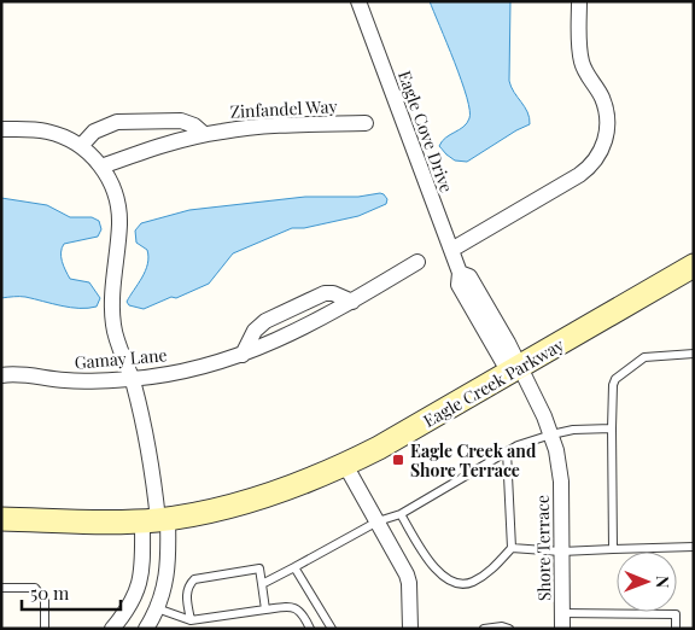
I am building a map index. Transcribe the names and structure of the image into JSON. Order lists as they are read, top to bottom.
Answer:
{
  "streets": {
    "main road": ["Eagle Creek Parkway"],
    "street": [
      "Zinfandel Way",
      "Eagle Cove Drive",
      "Gamay Lane",
      "Shore Terrace"
    ]
  },
  "crossings": [
    ["Eagle Cove Drive", "Eagle Creek Parkway"],
    ["Eagle Cove Drive", "Shore Terrace"],
    ["Eagle Creek Parkway", "Shore Terrace"]
  ],
  "places": {
    "transit": ["Eagle Creek and Shore Terrace"]
  },
  "scale_bar": "50 m",
  "north": "right"
}
